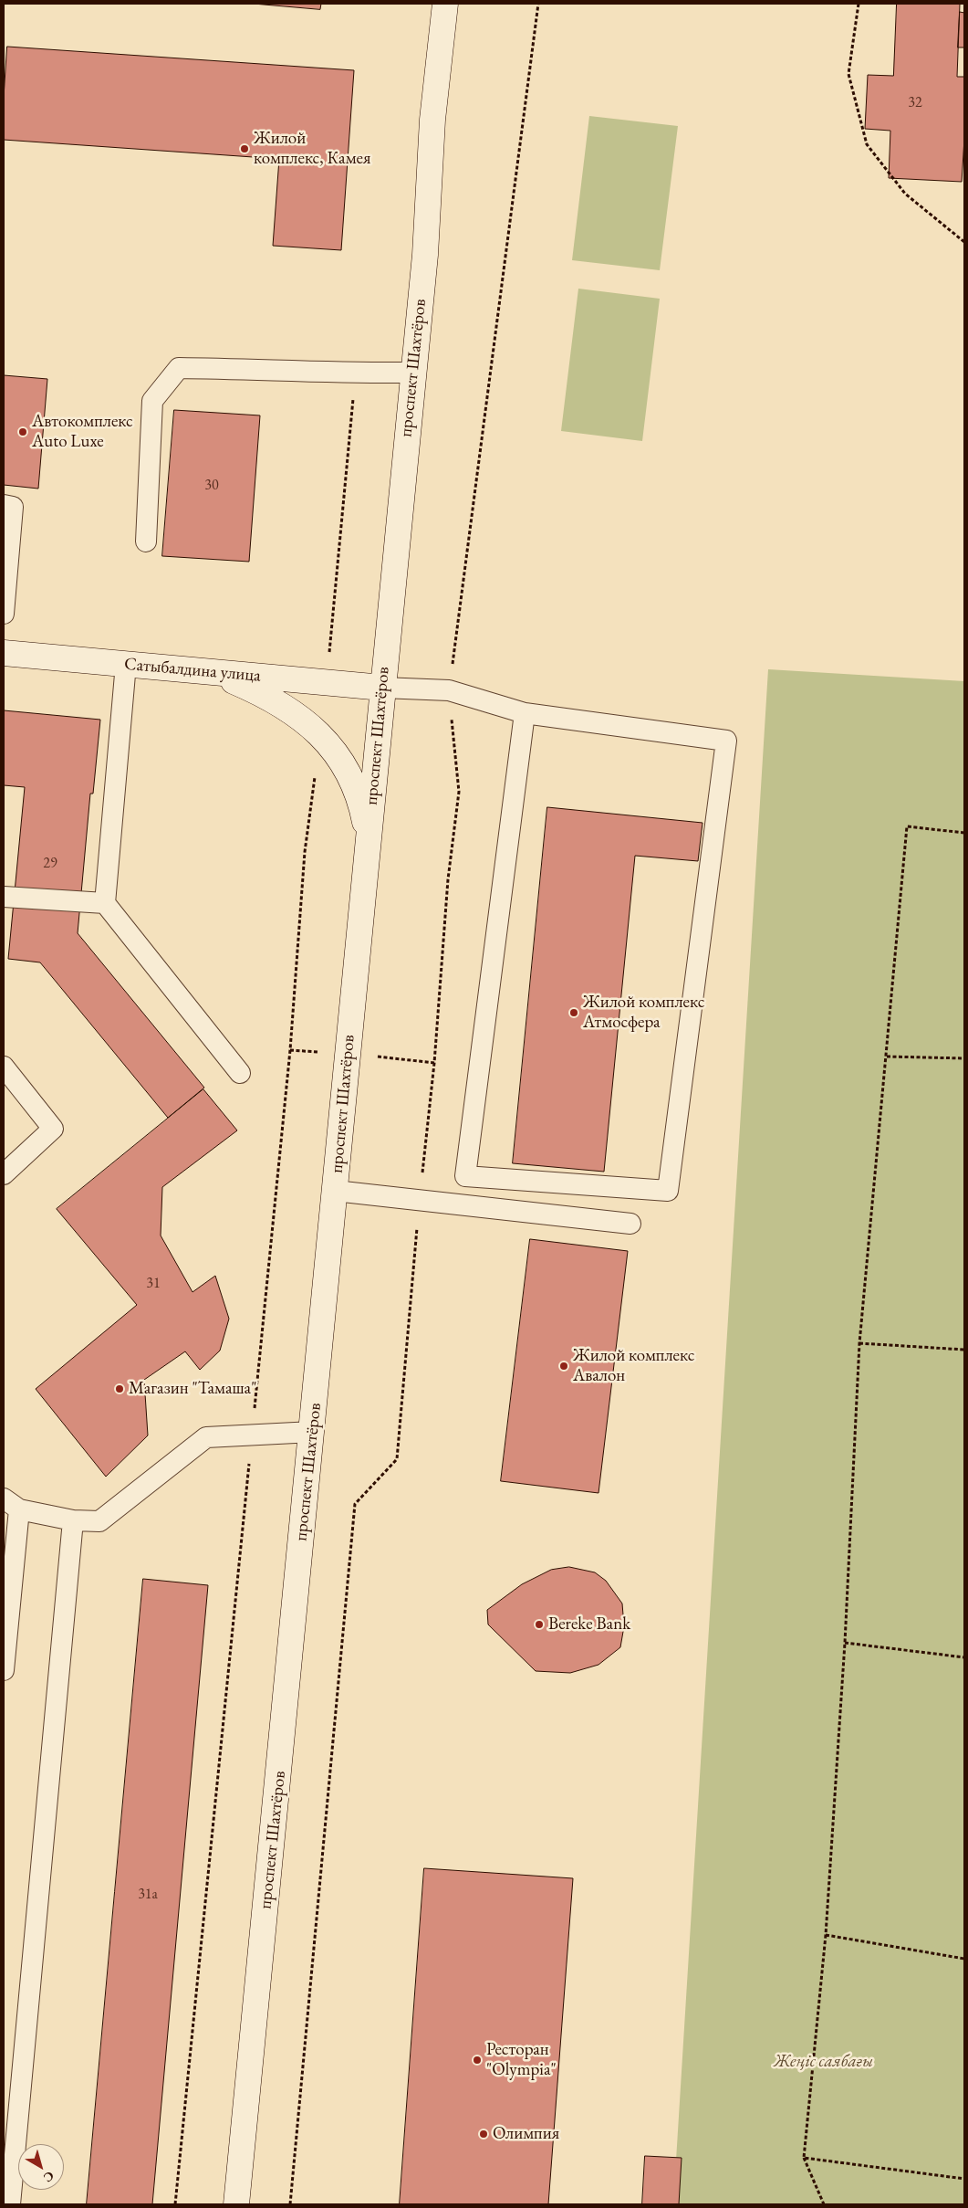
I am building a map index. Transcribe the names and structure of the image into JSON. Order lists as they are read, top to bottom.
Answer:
{
  "streets": {
    "main road": ["проспект Шахтёров", "Сатыбалдина улица"]
  },
  "crossings": [
    ["проспект Шахтёров", "Сатыбалдина улица"]
  ],
  "parks": ["Жеңіс саябағы"],
  "places": [
    "Жилой комплекс, Камея",
    "Автокомплекс Auto Luxe",
    "Жилой комплекс Атмосфера",
    "Жилой комплекс Авалон",
    "Магазин \"Тамаша\"",
    "Bereke Bank",
    "Ресторан \"Olympia\"",
    "Олимпия"
  ],
  "house_numbers": [
    "32",
    "30",
    "29",
    "31",
    "31а"
  ],
  "north": "bottom right"
}
